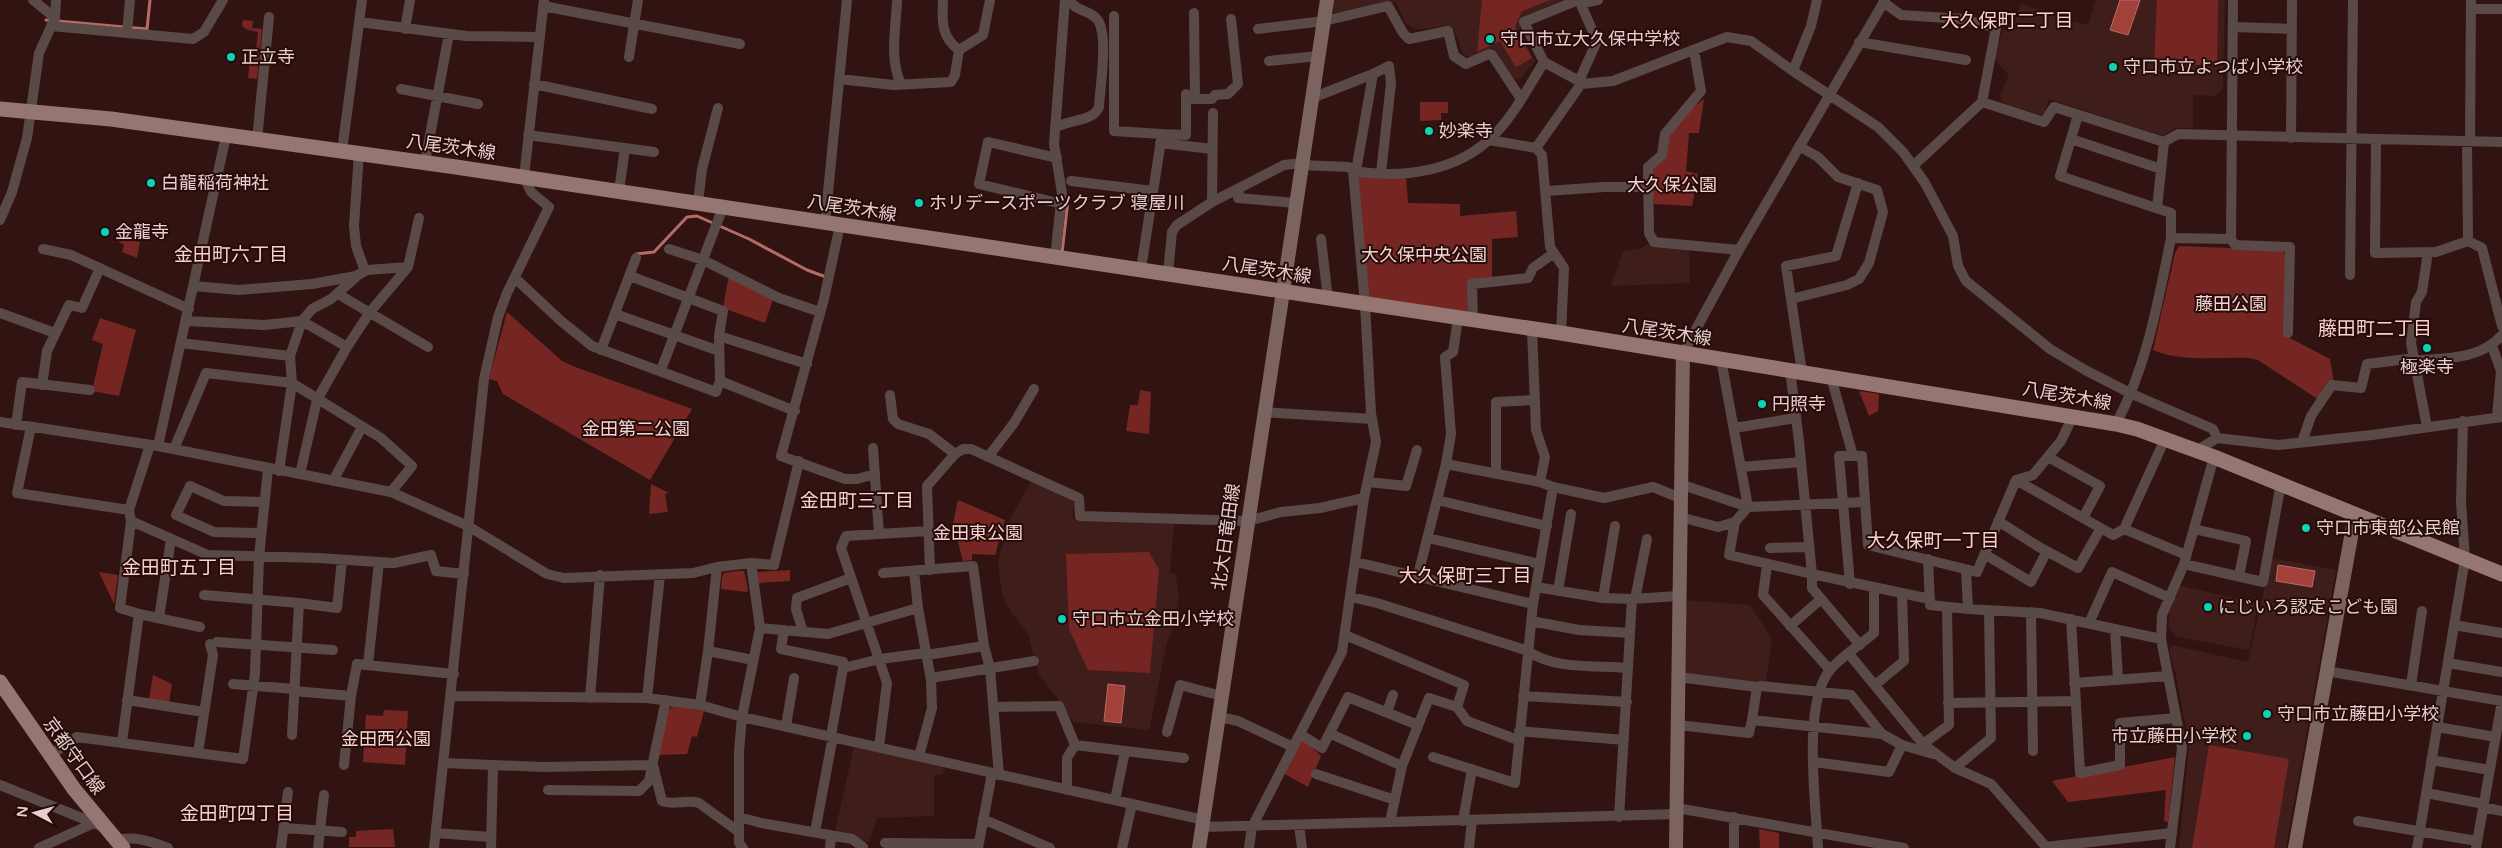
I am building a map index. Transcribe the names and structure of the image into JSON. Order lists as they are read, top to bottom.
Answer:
{
  "streets": {
    "main road": ["八尾茨木線", "京都守口線"],
    "street": ["北大日竜田線"]
  },
  "crossings": [
    ["八尾茨木線", "北大日竜田線"]
  ],
  "districts": [
    "大久保町二丁目",
    "金田町六丁目",
    "藤田町二丁目",
    "金田町三丁目",
    "大久保町一丁目",
    "金田町五丁目",
    "大久保町三丁目",
    "金田町四丁目"
  ],
  "parks": [
    "大久保公園",
    "大久保中央公園",
    "藤田公園",
    "金田第二公園",
    "金田東公園",
    "金田西公園"
  ],
  "places": [
    "守口市立大久保中学校",
    "正立寺",
    "守口市立よつば小学校",
    "妙楽寺",
    "白龍稲荷神社",
    "ホリデースポーツクラブ 寝屋川",
    "金龍寺",
    "極楽寺",
    "円照寺",
    "守口市東部公民館",
    "にじいろ認定こども園",
    "守口市立金田小学校",
    "守口市立藤田小学校",
    "市立藤田小学校"
  ],
  "north": "left"
}
